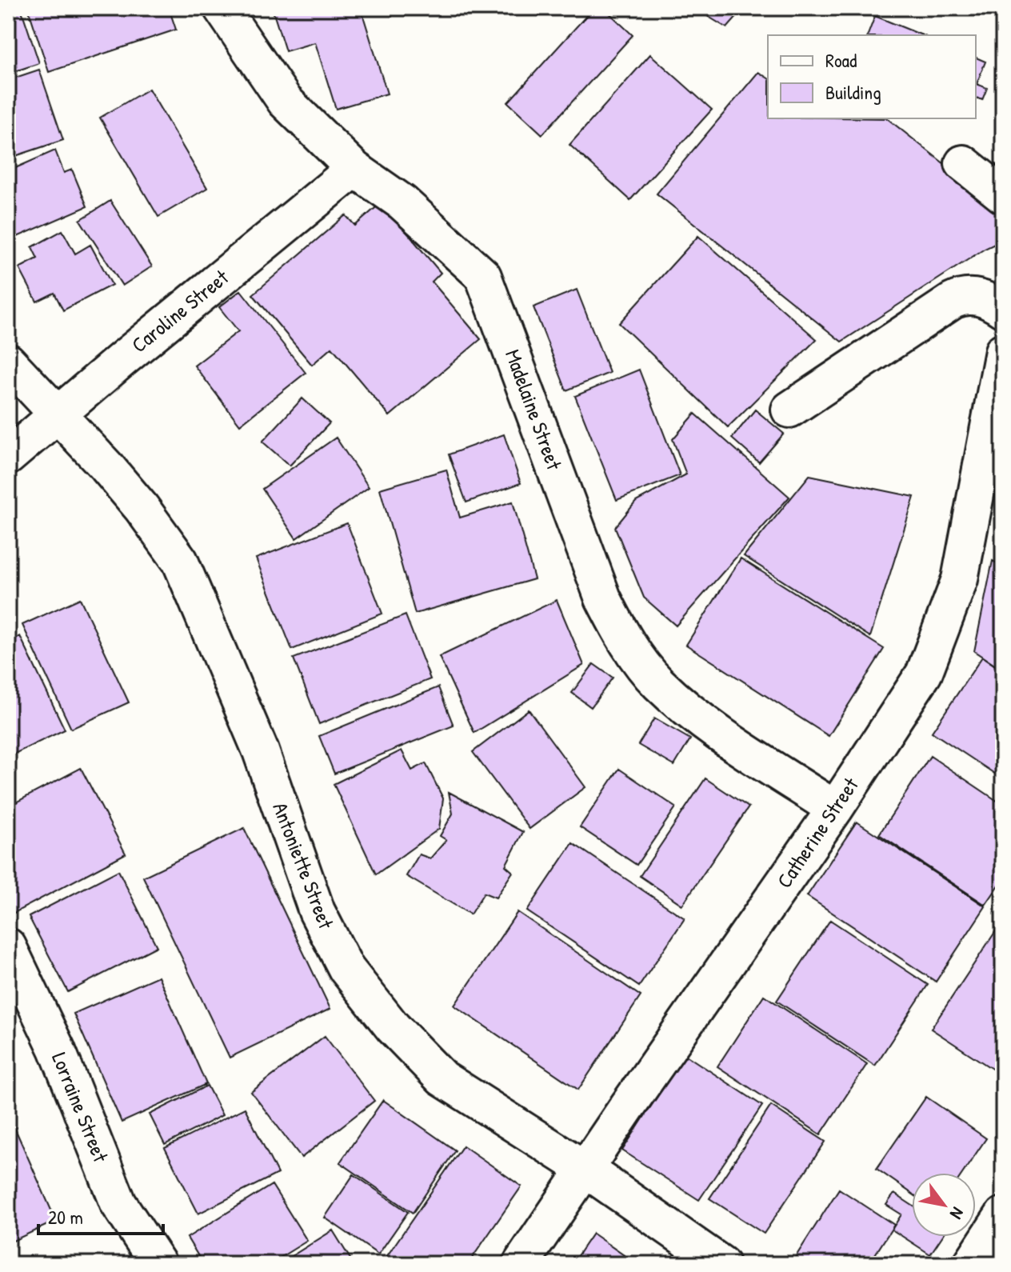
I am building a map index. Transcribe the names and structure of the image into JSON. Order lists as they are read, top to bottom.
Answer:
{
  "streets": {
    "street": [
      "Caroline Street",
      "Madelaine Street",
      "Catherine Street",
      "Antoniette Street",
      "Lorraine Street"
    ]
  },
  "crossings": [
    ["Caroline Street", "Madelaine Street"],
    ["Caroline Street", "Antoniette Street"],
    ["Madelaine Street", "Catherine Street"],
    ["Catherine Street", "Antoniette Street"]
  ],
  "legend": ["Road", "Building"],
  "scale_bar": "20 m",
  "north": "bottom right"
}
